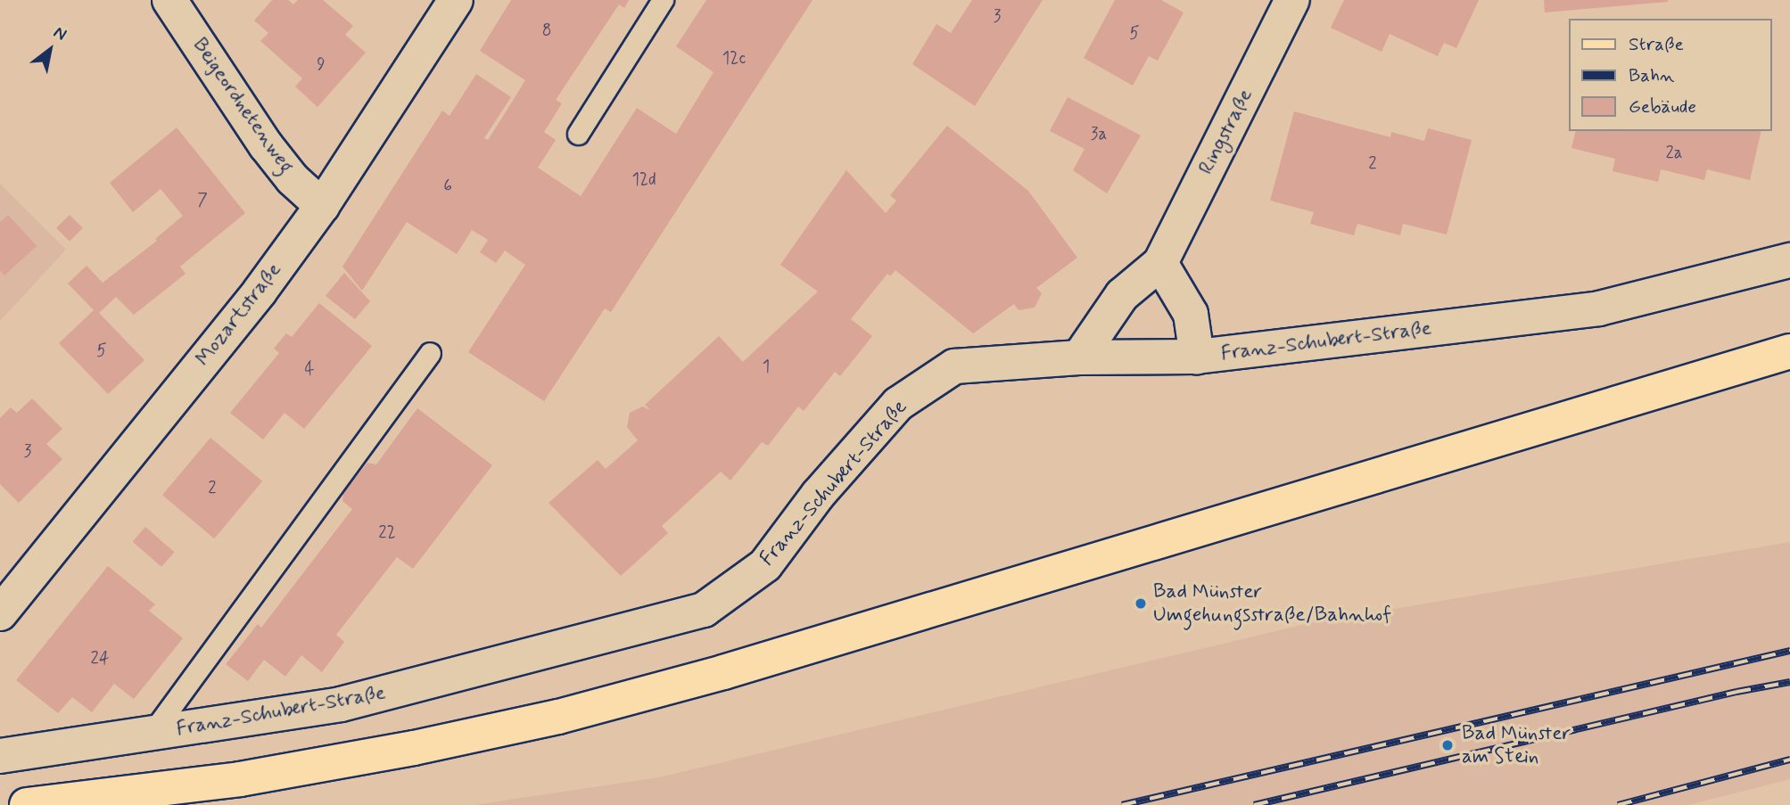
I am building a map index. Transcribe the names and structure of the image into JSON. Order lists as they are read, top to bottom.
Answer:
{
  "streets": {
    "street": [
      "Beigeordnetenweg",
      "Ringstraße",
      "Mozartstraße",
      "Franz-Schubert-Straße"
    ]
  },
  "crossings": [
    ["Beigeordnetenweg", "Mozartstraße"],
    ["Ringstraße", "Franz-Schubert-Straße"]
  ],
  "places": ["Bad Münster Umgehungsstraße/Bahnhof", "Bad Münster am Stein"],
  "house_numbers": [
    "3",
    "8",
    "5",
    "12c",
    "9",
    "3a",
    "2a",
    "2",
    "12d",
    "6",
    "7",
    "5",
    "1",
    "4",
    "3",
    "2",
    "22",
    "24"
  ],
  "legend": ["Straße", "Bahn", "Gebäude"],
  "north": "top right"
}
